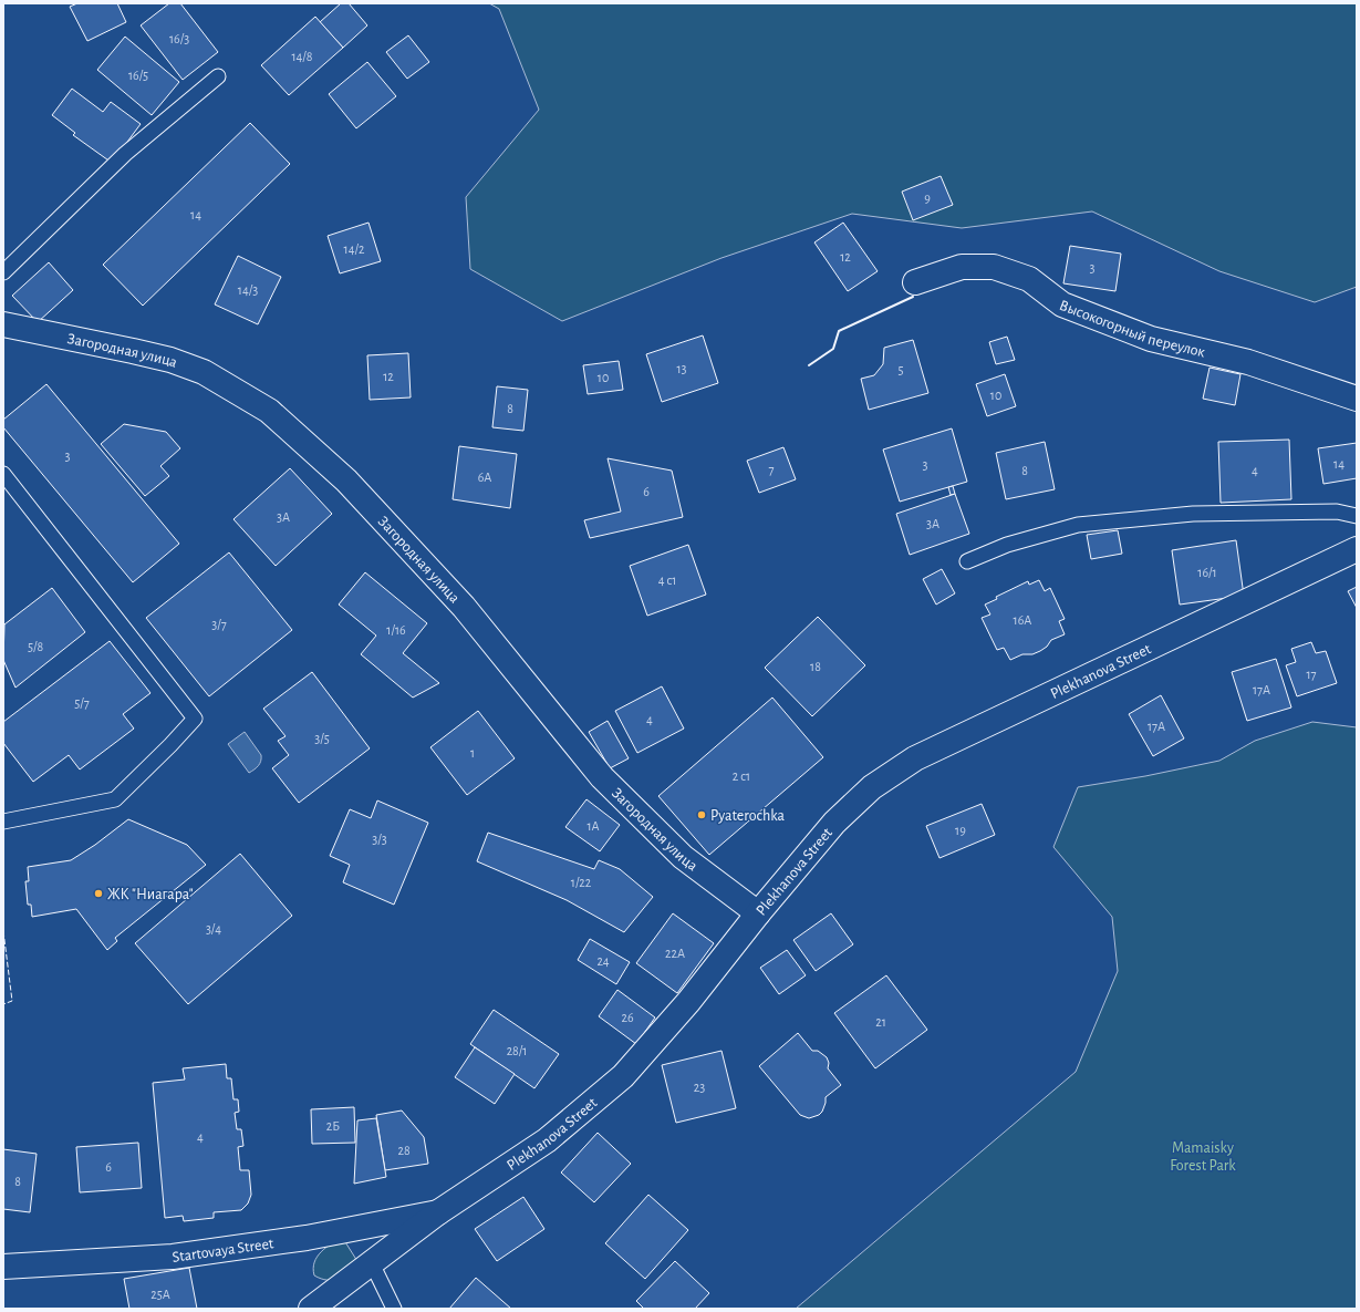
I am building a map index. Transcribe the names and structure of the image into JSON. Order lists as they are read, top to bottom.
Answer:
{
  "streets": {
    "street": [
      "Высокогорный переулок",
      "Загородная улица",
      "Plekhanova Street",
      "Startovaya Street"
    ]
  },
  "crossings": [
    ["Загородная улица", "Plekhanova Street"],
    ["Plekhanova Street", "Startovaya Street"]
  ],
  "parks": ["Mamaisky Forest Park"],
  "places": ["Pyaterochka", "ЖК \"Ниагара\""],
  "house_numbers": [
    "16/3",
    "14/8",
    "16/5",
    "9",
    "14",
    "14/2",
    "12",
    "3",
    "14/3",
    "13",
    "5",
    "12",
    "10",
    "10",
    "8",
    "3",
    "14",
    "3",
    "7",
    "8",
    "4",
    "6А",
    "6",
    "3А",
    "3А",
    "16/1",
    "4 с1",
    "16А",
    "3/7",
    "1/16",
    "5/8",
    "18",
    "17",
    "17А",
    "5/7",
    "4",
    "17А",
    "3/5",
    "1",
    "2 с1",
    "1А",
    "19",
    "3/3",
    "1/22",
    "3/4",
    "22А",
    "24",
    "26",
    "21",
    "28/1",
    "23",
    "2Б",
    "4",
    "28",
    "6",
    "8",
    "25А"
  ]
}
